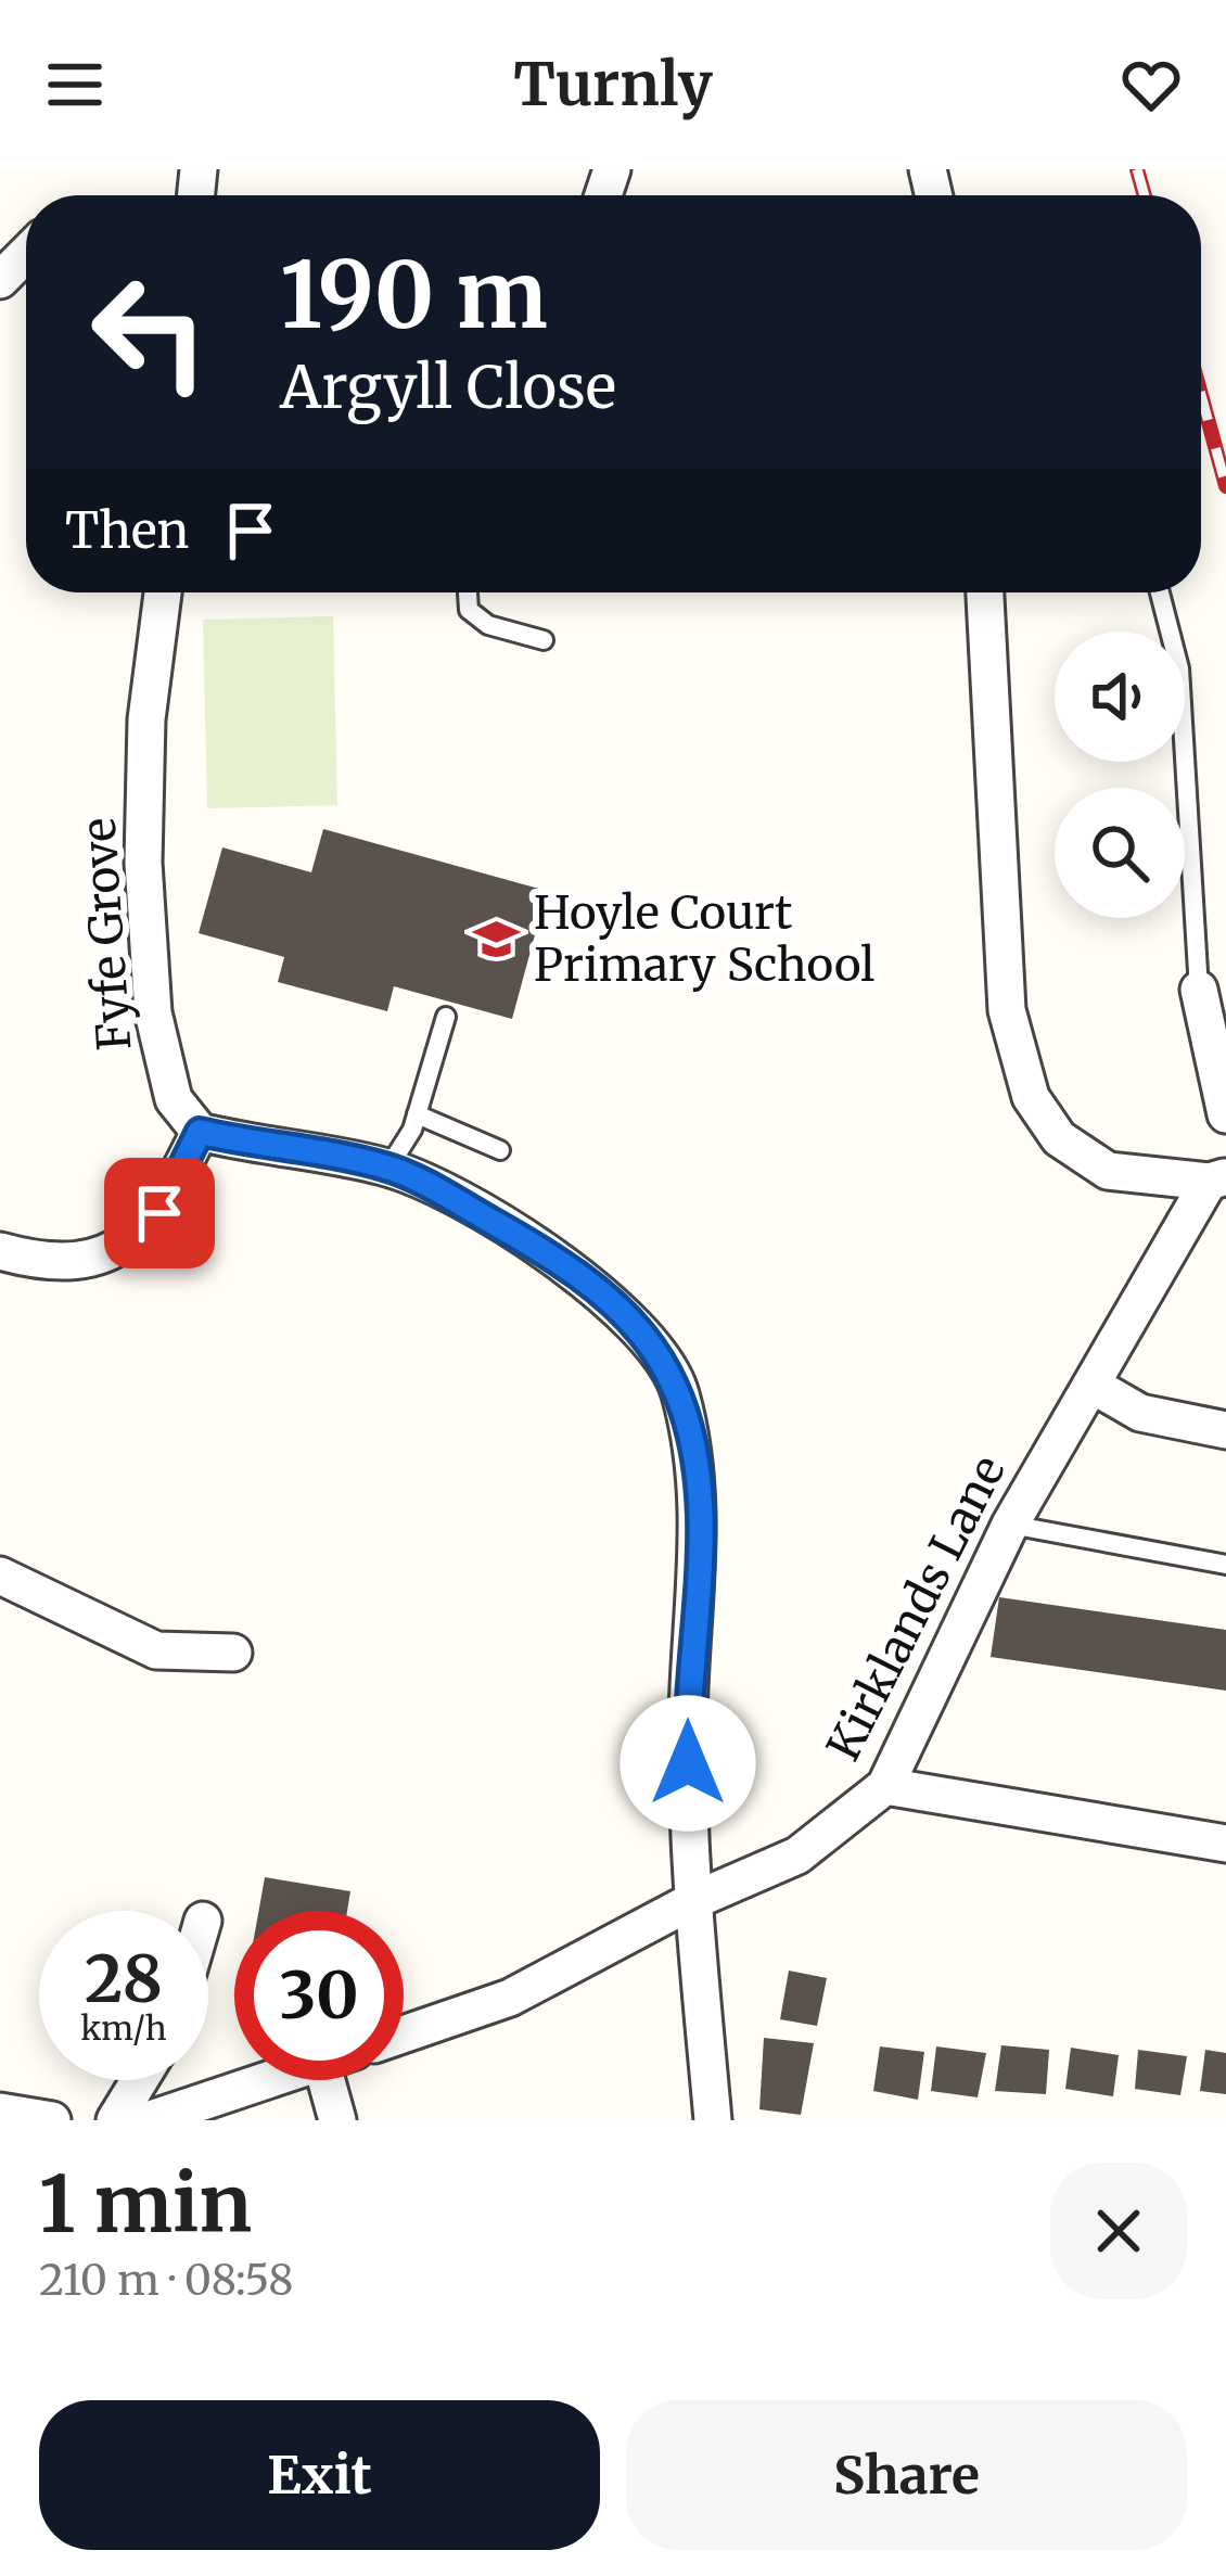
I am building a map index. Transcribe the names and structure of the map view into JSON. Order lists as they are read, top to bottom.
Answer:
{
  "streets": {
    "street": ["Fyfe Grove", "Kirklands Lane"]
  },
  "places": {
    "school or university": ["Hoyle Court Primary School"]
  },
  "page": {
    "header": "Turnly",
    "turn": ["190 m", "Argyll Close"],
    "then": "Then",
    "speed": "28 km/h",
    "limit": "30",
    "heading": ["1 min", "210 m · 08:58"],
    "buttons": ["Exit", "Share"]
  }
}
